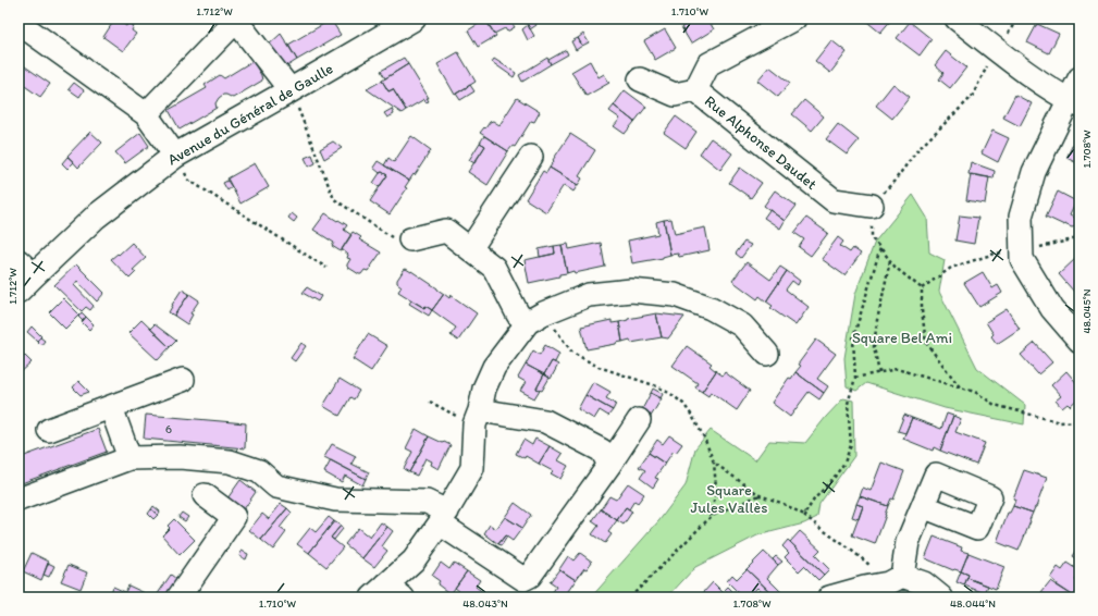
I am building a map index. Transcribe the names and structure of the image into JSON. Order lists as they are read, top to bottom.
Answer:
{
  "streets": {
    "main road": ["Avenue du Général de Gaulle"],
    "street": ["Rue Alphonse Daudet"]
  },
  "parks": ["Square Bel Ami", "Square Jules Vallès"],
  "house_numbers": ["6"],
  "coordinates": [
    "1.712°W",
    "1.710°W",
    "1.708°W",
    "48.045°N",
    "48.043°N",
    "48.044°N"
  ]
}
